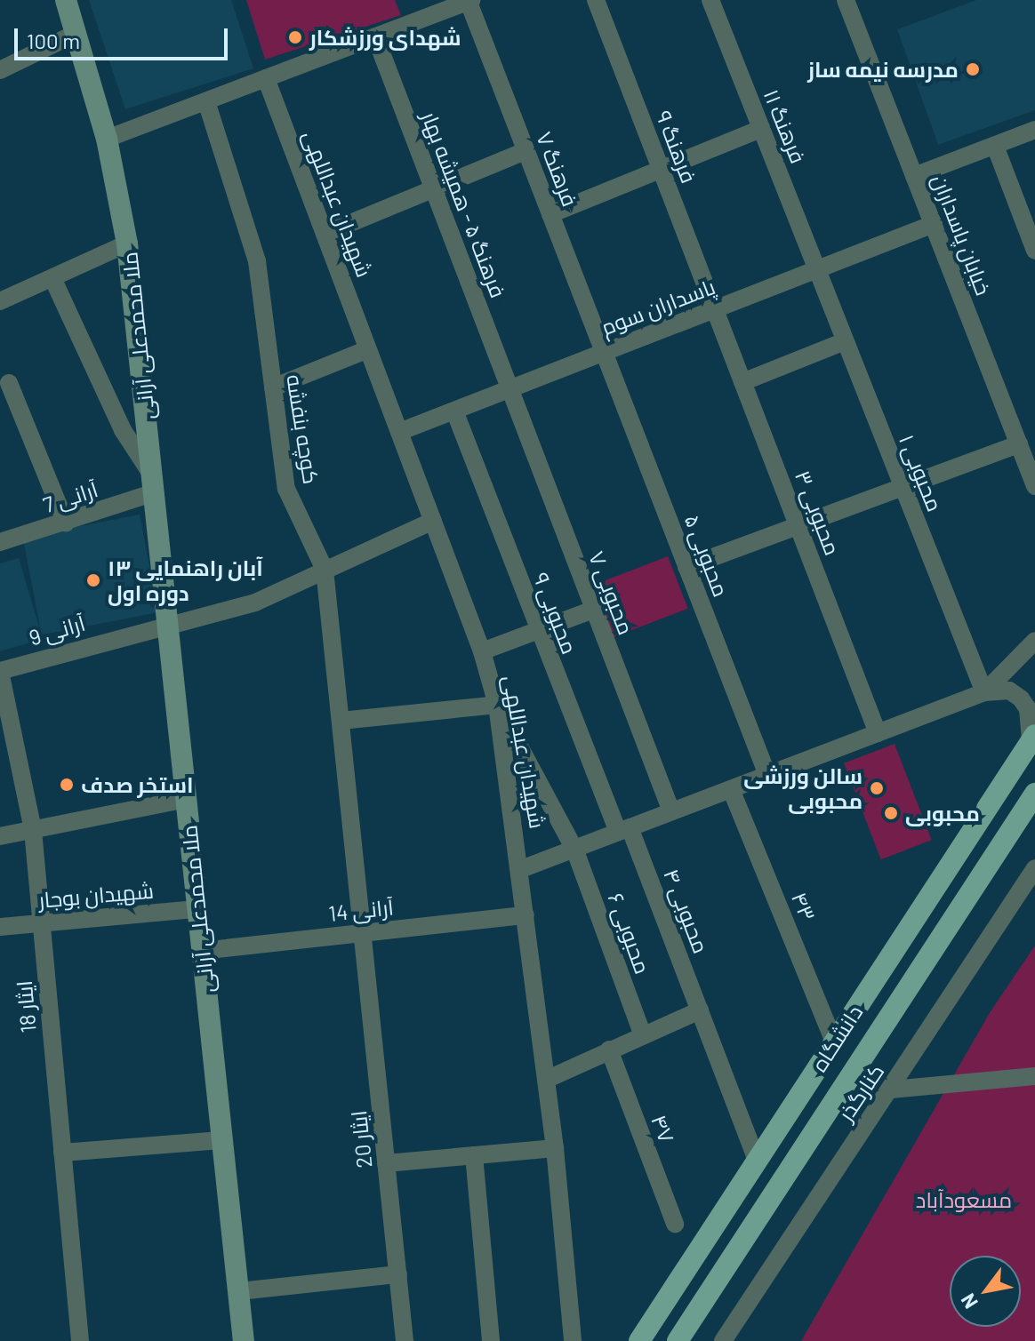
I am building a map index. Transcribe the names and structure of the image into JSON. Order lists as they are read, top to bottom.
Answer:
{
  "streets": {
    "main road": ["دانشگاه"],
    "street": [
      "فرهنگ ۱۱",
      "فرهنگ ۹",
      "فرهنگ ۷",
      "شهیدان عبداللهی",
      "فرهنگ ۵ - همیشه بهار",
      "خیابان پاسداران",
      "پاسداران سوم",
      "ملا محمدعلی آرانی",
      "کوچه بنفشه",
      "محبوبی ۱",
      "آرانی 7",
      "محبوبی ۳",
      "محبوبی ۵",
      "محبوبی ۷",
      "محبوبی ۹",
      "آرانی 9",
      "شهیدان بوجار",
      "۴۳",
      "آرانی 14",
      "محبوبی ۴",
      "محبوبی ۶",
      "ایثار 18",
      "کنارگذر",
      "۴۷",
      "ایثار 20"
    ]
  },
  "crossings": [
    ["فرهنگ ۱۱", "پاسداران سوم"],
    ["فرهنگ ۱۱", "محبوبی ۱"],
    ["فرهنگ ۹", "پاسداران سوم"],
    ["فرهنگ ۹", "محبوبی ۳"],
    ["فرهنگ ۷", "پاسداران سوم"],
    ["فرهنگ ۷", "محبوبی ۵"],
    ["شهیدان عبداللهی", "پاسداران سوم"],
    ["شهیدان عبداللهی", "آرانی 9"],
    ["شهیدان عبداللهی", "آرانی 14"],
    ["شهیدان عبداللهی", "محبوبی ۶"],
    ["فرهنگ ۵ - همیشه بهار", "پاسداران سوم"],
    ["فرهنگ ۵ - همیشه بهار", "محبوبی ۷"],
    ["خیابان پاسداران", "پاسداران سوم"],
    ["پاسداران سوم", "محبوبی ۱"],
    ["پاسداران سوم", "محبوبی ۳"],
    ["پاسداران سوم", "محبوبی ۵"],
    ["پاسداران سوم", "محبوبی ۷"],
    ["پاسداران سوم", "محبوبی ۹"],
    ["ملا محمدعلی آرانی", "آرانی 7"],
    ["ملا محمدعلی آرانی", "آرانی 9"],
    ["ملا محمدعلی آرانی", "شهیدان بوجار"],
    ["ملا محمدعلی آرانی", "آرانی 14"],
    ["کوچه بنفشه", "آرانی 9"],
    ["کوچه بنفشه", "آرانی 14"],
    ["کوچه بنفشه", "ایثار 20"],
    ["محبوبی ۹", "محبوبی ۴"],
    ["آرانی 9", "ایثار 18"],
    ["شهیدان بوجار", "ایثار 18"],
    ["۴۳", "دانشگاه"],
    ["آرانی 14", "ایثار 20"],
    ["محبوبی ۴", "دانشگاه"]
  ],
  "parks": ["مسعودآباد"],
  "places": [
    "شهدای ورزشکار",
    "مدرسه نیمه ساز",
    "۱۳ آبان راهنمایی دوره اول",
    "استخر صدف",
    "سالن ورزشی محبوبی",
    "محبوبی"
  ],
  "scale_bar": "100 m",
  "north": "bottom left"
}
